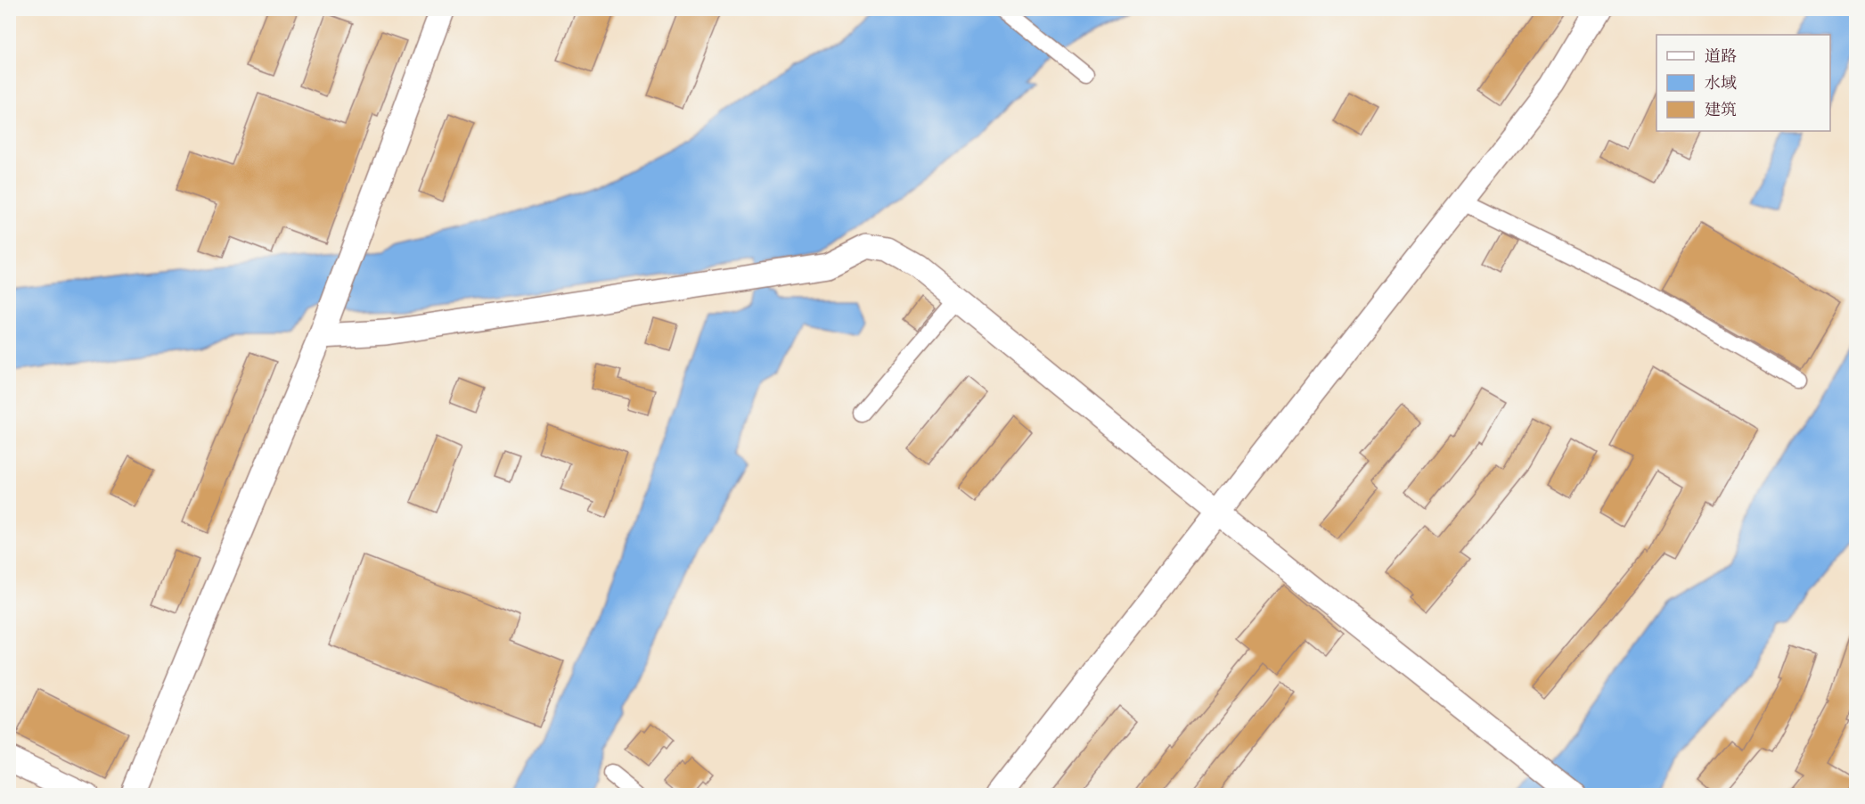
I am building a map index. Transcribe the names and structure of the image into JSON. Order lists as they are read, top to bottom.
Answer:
{
  "legend": ["道路", "水域", "建筑"]
}
